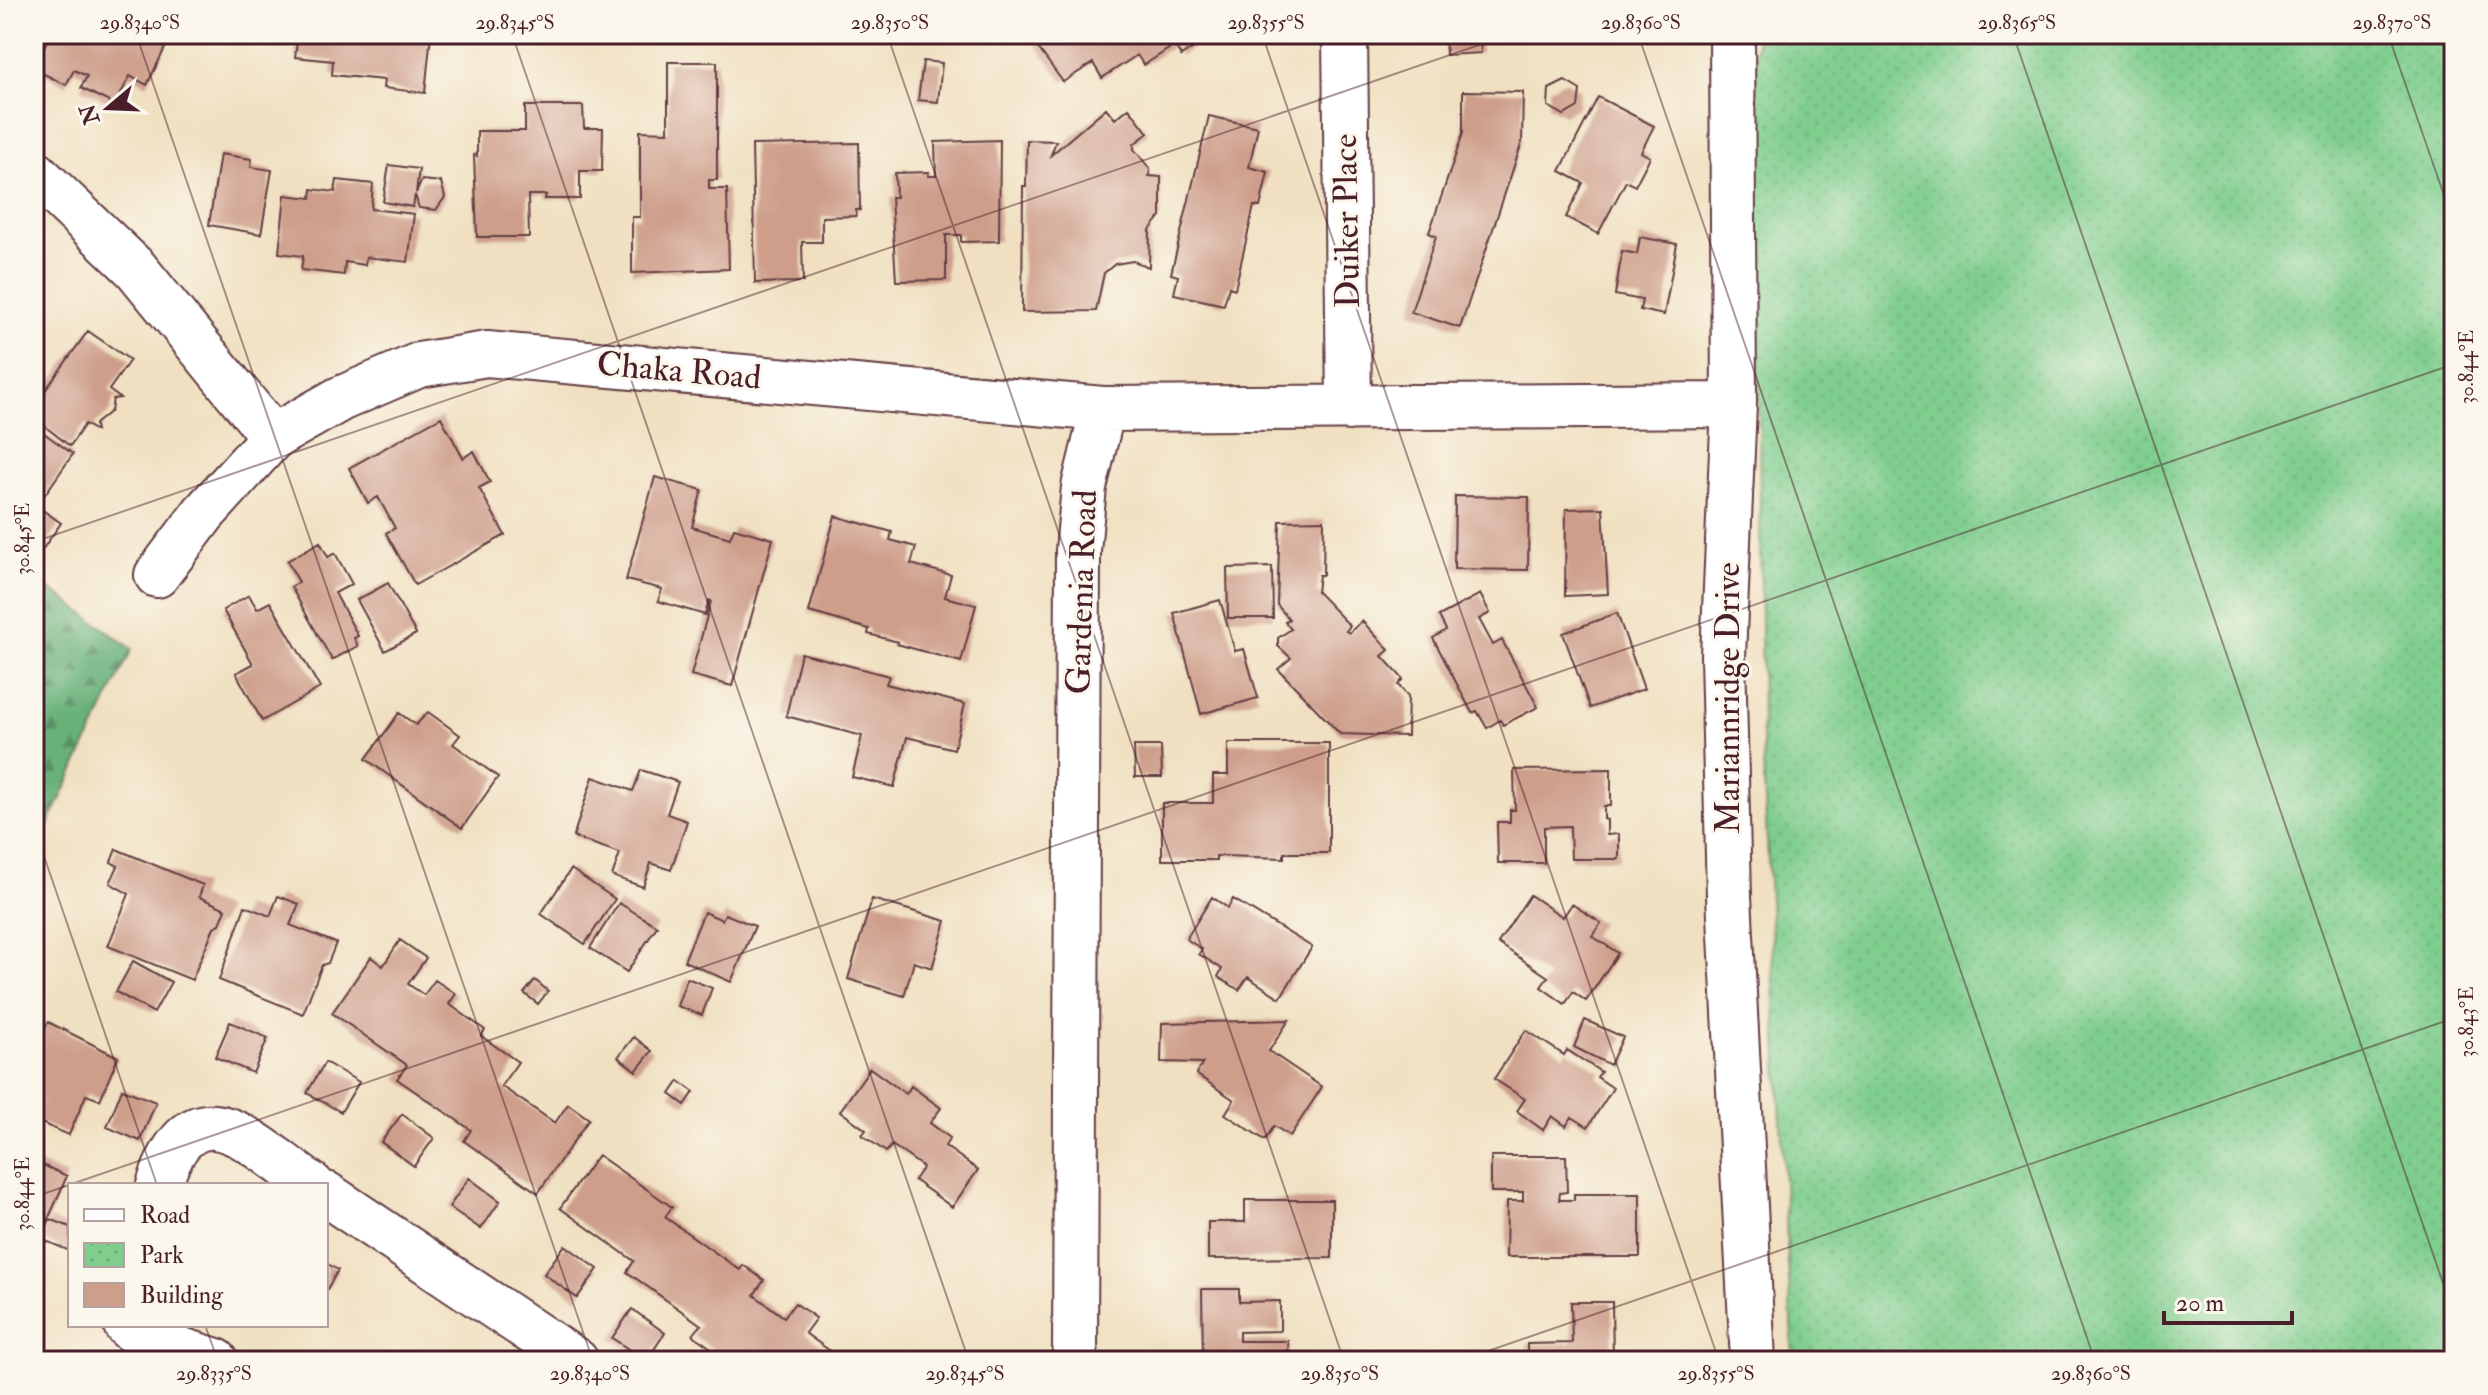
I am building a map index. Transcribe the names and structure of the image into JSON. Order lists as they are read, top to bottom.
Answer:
{
  "streets": {
    "street": [
      "Duiker Place",
      "Chaka Road",
      "Gardenia Road",
      "Mariannridge Drive"
    ]
  },
  "crossings": [
    ["Chaka Road", "Gardenia Road"]
  ],
  "legend": ["Road", "Park", "Building"],
  "scale_bar": "20 m",
  "north": "left",
  "coordinates": [
    "29.8340°S",
    "29.8345°S",
    "29.8350°S",
    "29.8355°S",
    "29.8360°S",
    "29.8365°S",
    "29.8370°S",
    "30.844°E",
    "30.845°E",
    "30.843°E",
    "29.8335°S"
  ]
}
